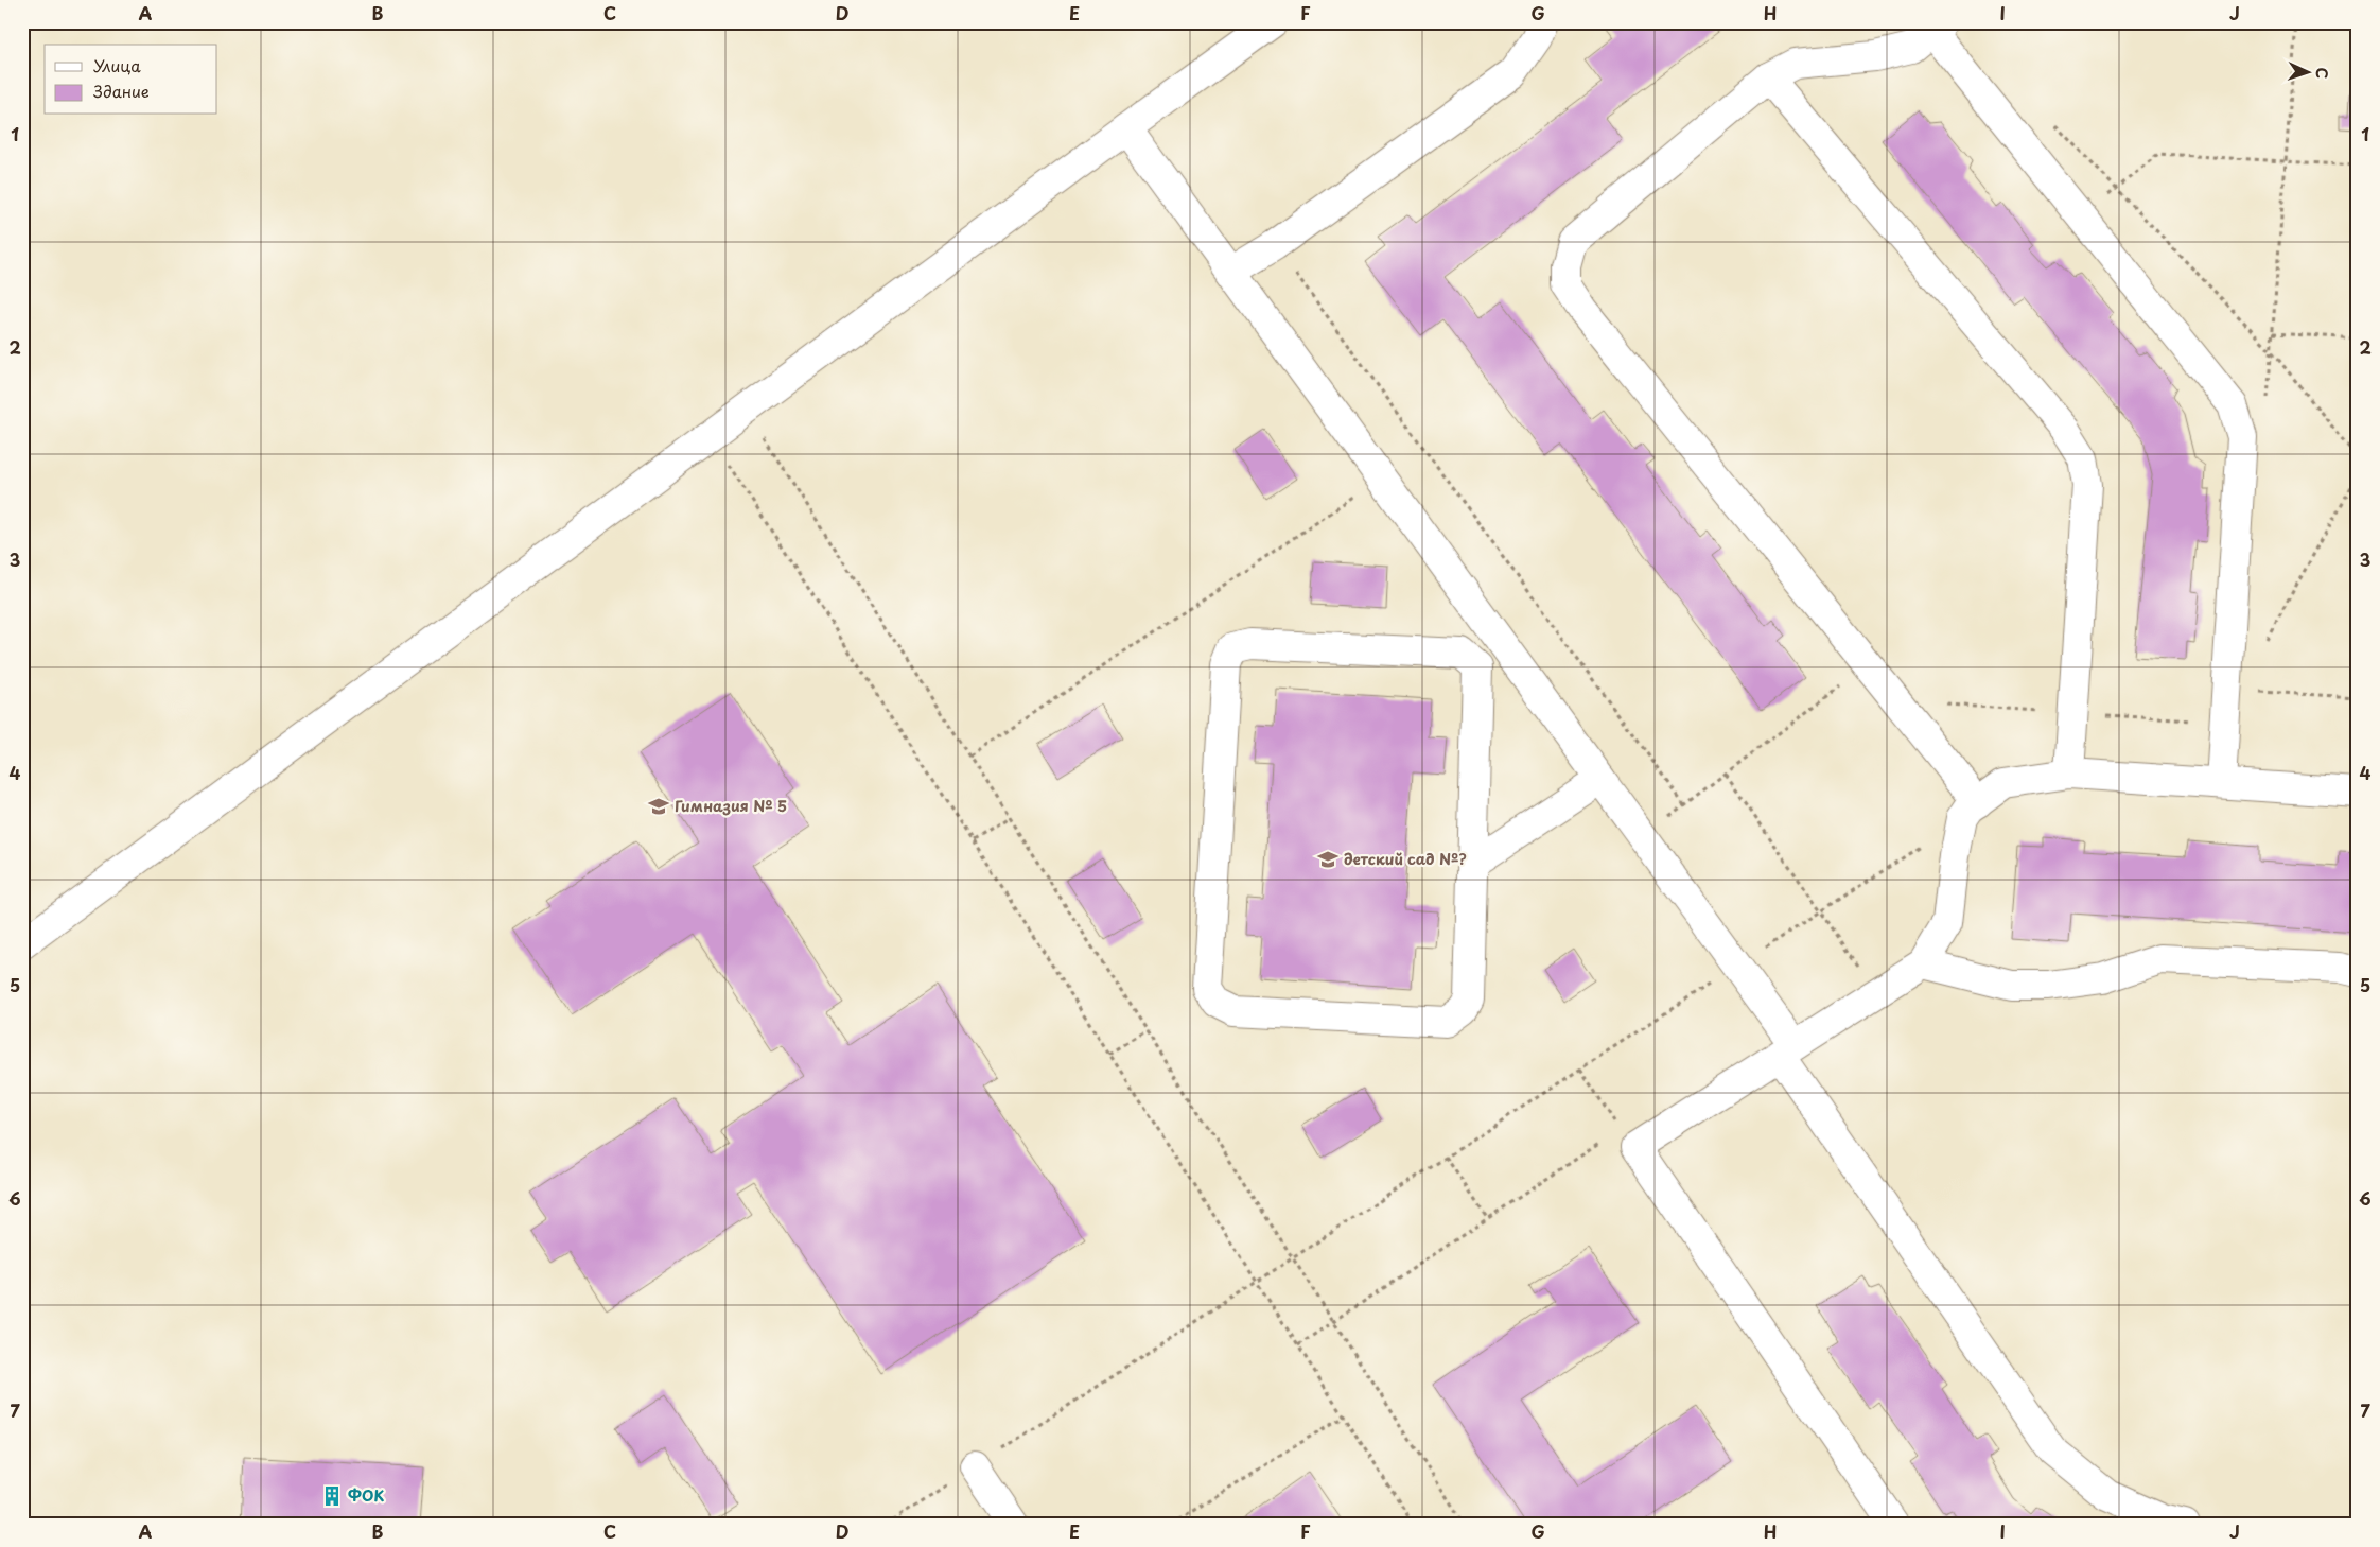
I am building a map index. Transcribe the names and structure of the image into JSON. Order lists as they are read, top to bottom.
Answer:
{
  "places": {
    "school or university": ["Гимназия № 5", "детский сад №?"],
    "building": ["ФОК"]
  },
  "legend": ["Улица", "Здание"],
  "north": "right",
  "grid": {
    "columns": [
      "A",
      "B",
      "C",
      "D",
      "E",
      "F",
      "G",
      "H",
      "I",
      "J"
    ],
    "rows": [
      "1",
      "2",
      "3",
      "4",
      "5",
      "6",
      "7"
    ]
  }
}
